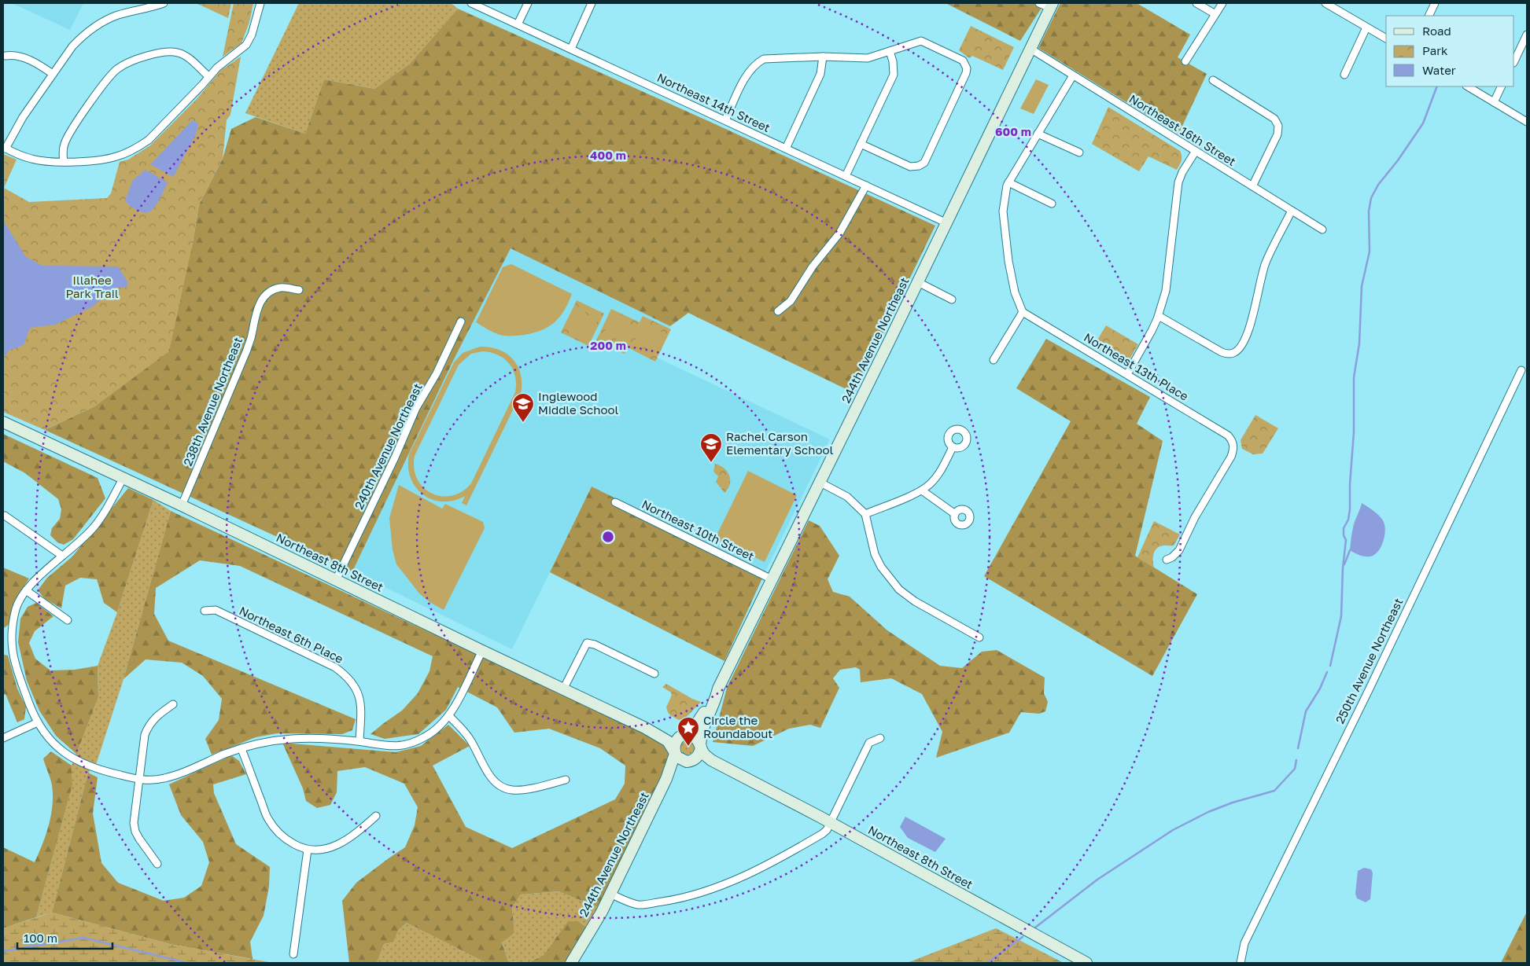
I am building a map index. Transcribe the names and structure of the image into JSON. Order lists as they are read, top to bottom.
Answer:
{
  "streets": {
    "street": [
      "Northeast 14th Street",
      "Northeast 16th Street",
      "244th Avenue Northeast",
      "Northeast 13th Place",
      "238th Avenue Northeast",
      "240th Avenue Northeast",
      "Northeast 10th Street",
      "Northeast 8th Street",
      "Northeast 6th Place",
      "250th Avenue Northeast"
    ]
  },
  "crossings": [
    ["Northeast 14th Street", "244th Avenue Northeast"],
    ["Northeast 16th Street", "244th Avenue Northeast"],
    ["244th Avenue Northeast", "Northeast 10th Street"],
    ["244th Avenue Northeast", "Northeast 8th Street"],
    ["238th Avenue Northeast", "Northeast 8th Street"],
    ["240th Avenue Northeast", "Northeast 8th Street"]
  ],
  "parks": ["Illahee Park Trail"],
  "places": {
    "school or university": ["Inglewood Middle School", "Rachel Carson Elementary School"],
    "place": ["Circle the Roundabout"]
  },
  "legend": ["Road", "Park", "Water"],
  "scale_bar": "100 m",
  "rings": ["600 m", "400 m", "200 m"]
}
